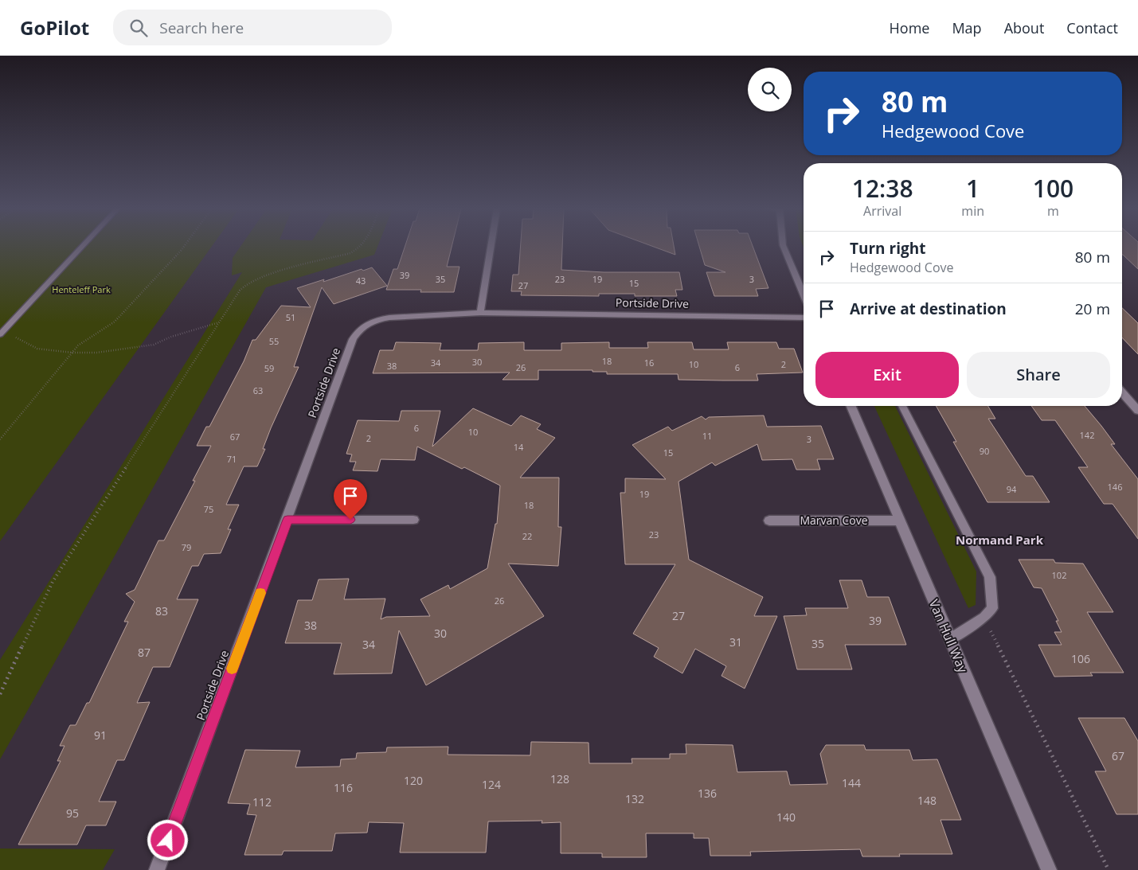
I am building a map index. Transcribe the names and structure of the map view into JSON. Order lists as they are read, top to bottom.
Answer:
{
  "streets": {
    "street": ["Portside Drive", "Marvan Cove", "Van Hull Way"]
  },
  "crossings": [
    ["Marvan Cove", "Van Hull Way"]
  ],
  "districts": ["Normand Park"],
  "parks": ["Henteleff Park"],
  "house_numbers": [
    "39",
    "35",
    "23",
    "19",
    "3",
    "43",
    "15",
    "27",
    "51",
    "55",
    "18",
    "30",
    "34",
    "16",
    "10",
    "2",
    "38",
    "26",
    "6",
    "59",
    "63",
    "6",
    "10",
    "142",
    "11",
    "67",
    "2",
    "3",
    "14",
    "90",
    "15",
    "71",
    "146",
    "94",
    "19",
    "18",
    "75",
    "23",
    "22",
    "79",
    "102",
    "26",
    "83",
    "27",
    "39",
    "38",
    "30",
    "31",
    "35",
    "34",
    "87",
    "106",
    "91",
    "67",
    "128",
    "120",
    "144",
    "124",
    "116",
    "136",
    "132",
    "148",
    "112",
    "95",
    "140"
  ],
  "page": {
    "header": "GoPilot",
    "search": "Search here",
    "nav": [
      "Home",
      "Map",
      "About",
      "Contact"
    ],
    "turn": ["80 m", "Hedgewood Cove"],
    "eta": [
      "12:38",
      "Arrival",
      "1",
      "min",
      "100",
      "m"
    ],
    "list": [
      {
        "name": "Turn right",
        "note": "Hedgewood Cove",
        "value": "80 m"
      },
      {
        "name": "Arrive at destination",
        "value": "20 m"
      }
    ],
    "buttons": ["Exit", "Share"]
  }
}
